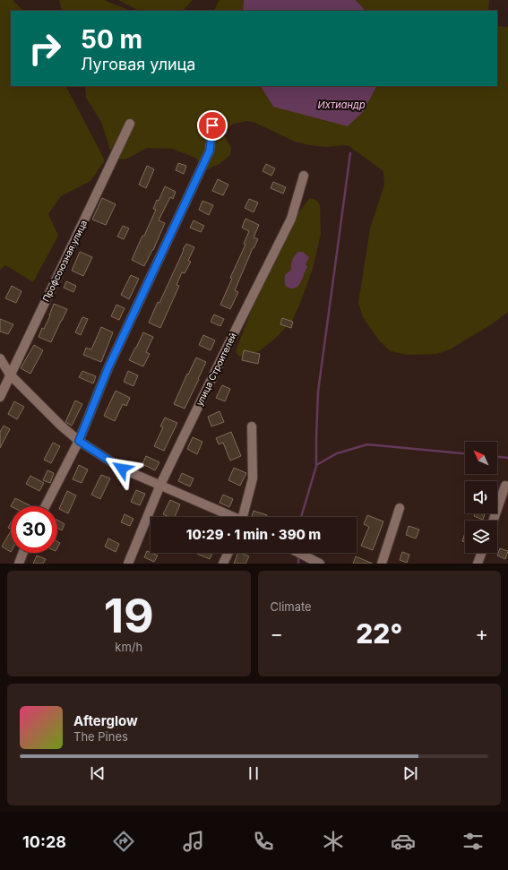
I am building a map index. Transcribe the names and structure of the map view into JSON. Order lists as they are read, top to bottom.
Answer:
{
  "streets": {
    "street": ["Профсоюзная улица", "улица Строителей"]
  },
  "water": ["Ихтиандр"],
  "north": "top left",
  "page": {
    "turn": ["50 m", "Луговая улица"],
    "limit": "30",
    "trip": "10:29 · 1 min · 390 m",
    "tile": [
      ["19", "km/h"],
      "Climate"
    ],
    "heat": ["−", "22°", "+"],
    "song": ["Afterglow", "The Pines"],
    "tabs": "10:28"
  }
}
